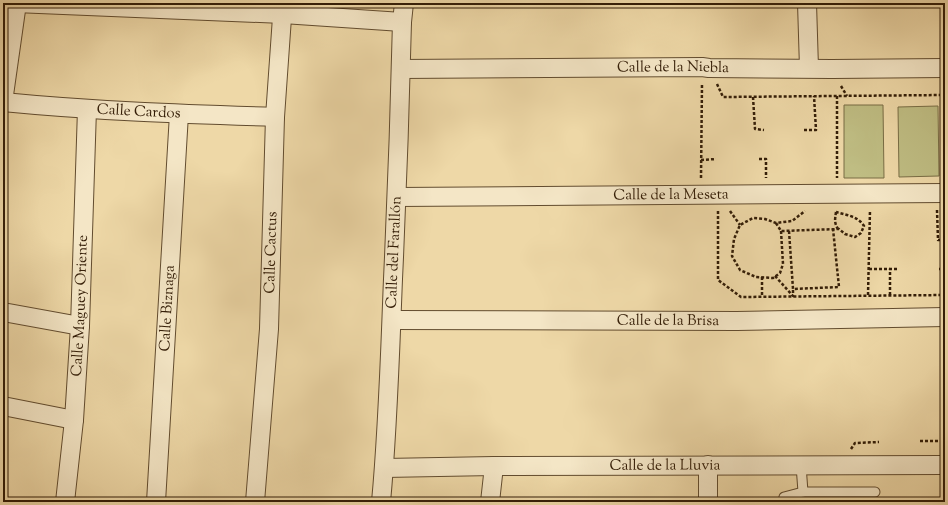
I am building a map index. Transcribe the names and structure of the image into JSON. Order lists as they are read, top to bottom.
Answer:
{
  "streets": {
    "street": [
      "Calle de la Niebla",
      "Calle Cardos",
      "Calle de la Meseta",
      "Calle Cactus",
      "Calle del Farallón",
      "Calle Maguey Oriente",
      "Calle Biznaga",
      "Calle de la Brisa",
      "Calle de la Lluvia"
    ]
  },
  "crossings": [
    ["Calle de la Niebla", "Calle del Farallón"],
    ["Calle Cardos", "Calle Cactus"],
    ["Calle Cardos", "Calle Maguey Oriente"],
    ["Calle Cardos", "Calle Biznaga"],
    ["Calle de la Meseta", "Calle del Farallón"],
    ["Calle del Farallón", "Calle de la Brisa"],
    ["Calle del Farallón", "Calle de la Lluvia"]
  ]
}
